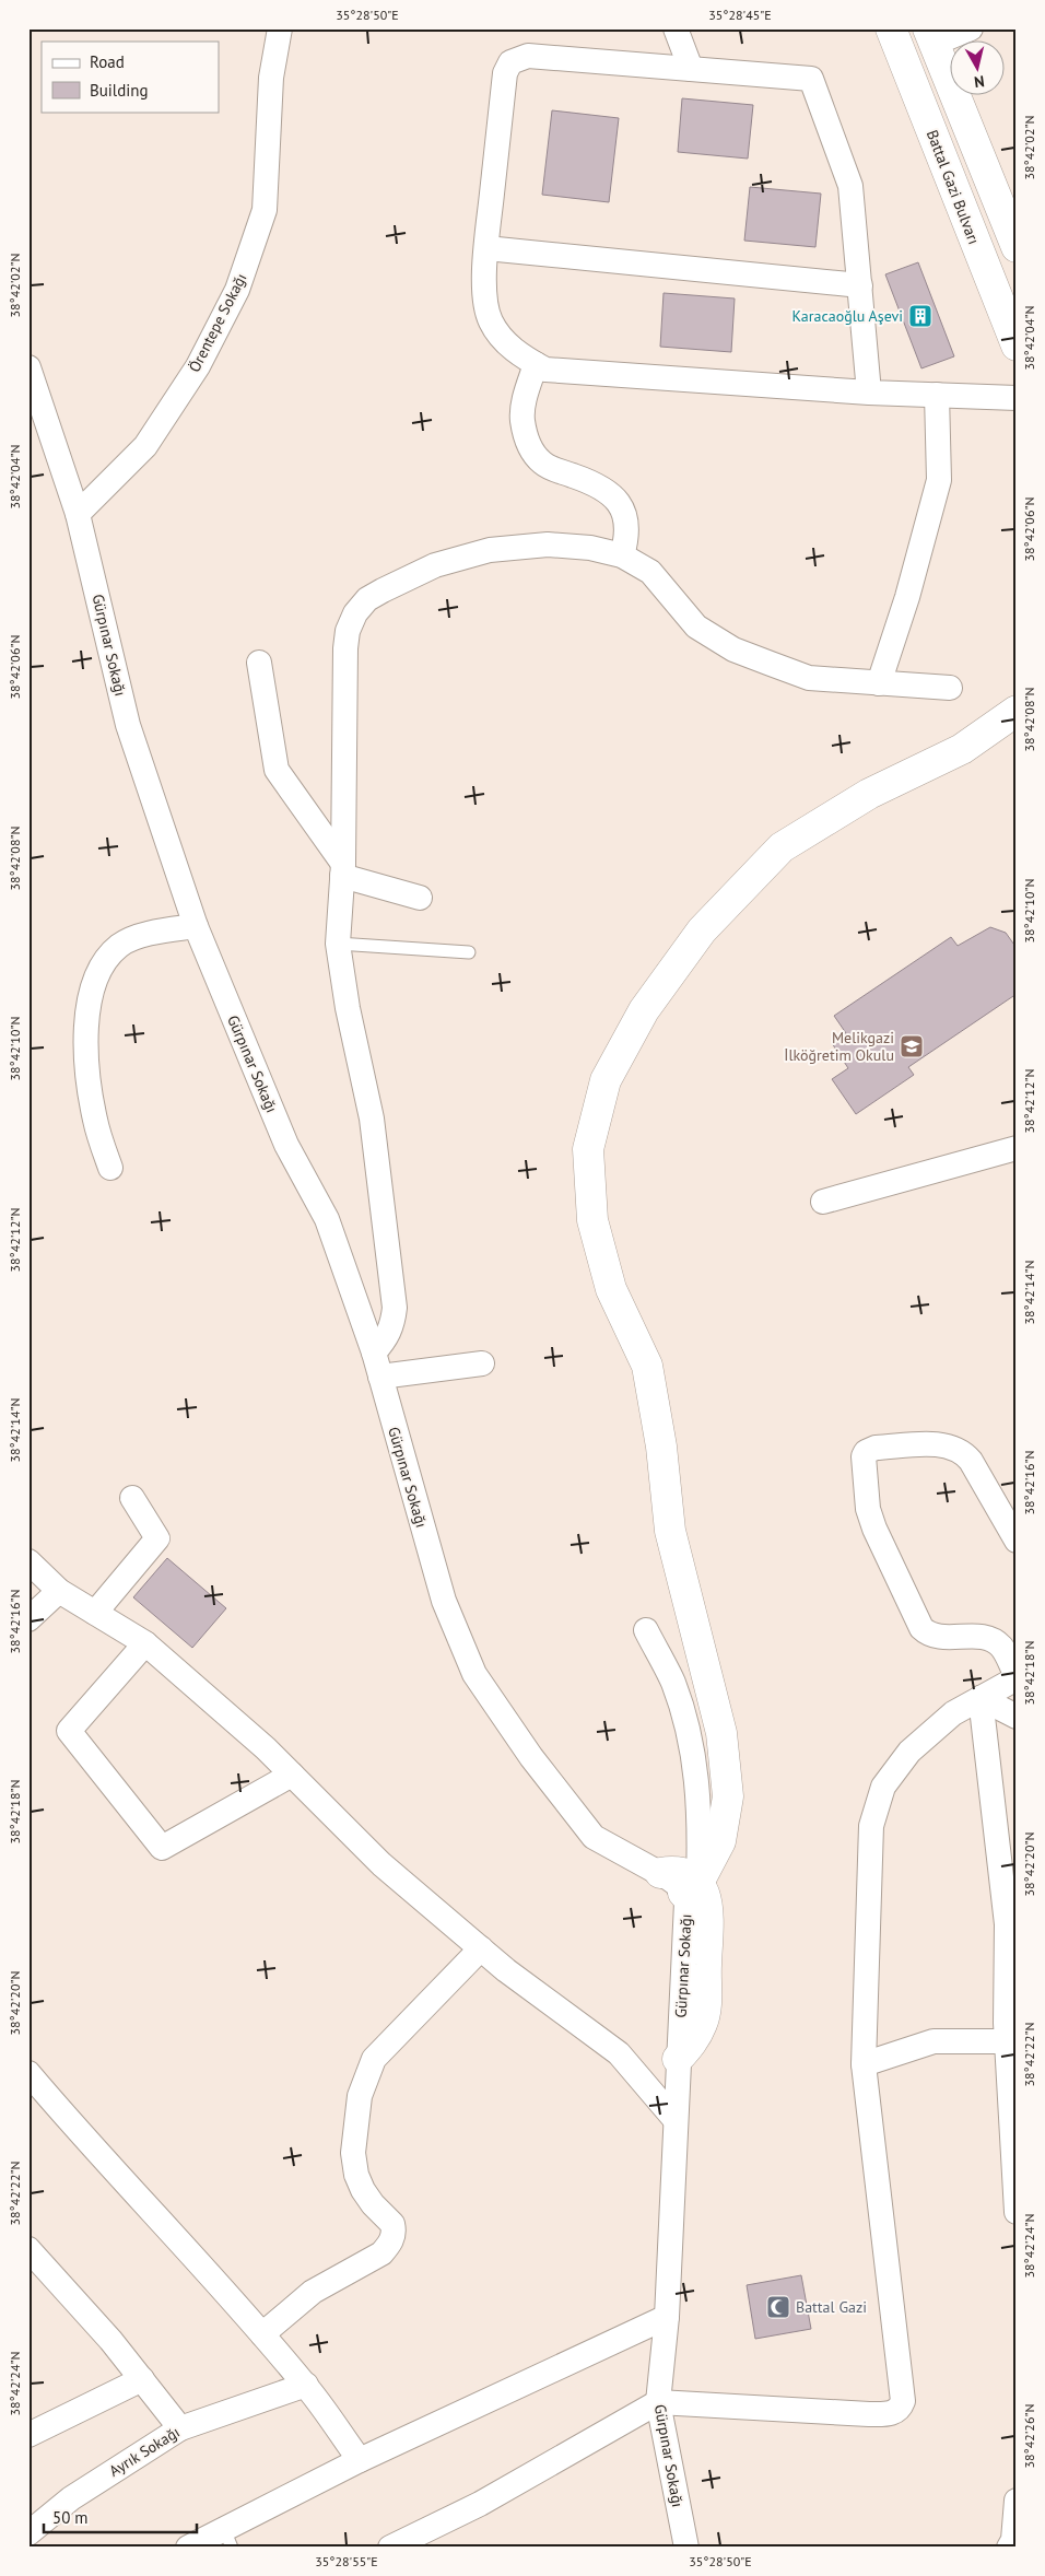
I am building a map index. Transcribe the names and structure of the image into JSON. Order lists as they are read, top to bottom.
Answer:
{
  "streets": {
    "street": [
      "Battal Gazi Bulvarı",
      "Örentepe Sokağı",
      "Gürpınar Sokağı",
      "Ayrık Sokağı"
    ]
  },
  "crossings": [
    ["Örentepe Sokağı", "Gürpınar Sokağı"]
  ],
  "places": {
    "building": ["Karacaoğlu Aşevi"],
    "school or university": ["Melikgazi İlköğretim Okulu"],
    "mosque": ["Battal Gazi"]
  },
  "legend": ["Road", "Building"],
  "scale_bar": "50 m",
  "north": "bottom",
  "coordinates": [
    "35°28'50\"E",
    "35°28'45\"E",
    "38°42'02\"N",
    "38°42'04\"N",
    "38°42'06\"N",
    "38°42'08\"N",
    "38°42'10\"N",
    "38°42'12\"N",
    "38°42'14\"N",
    "38°42'16\"N",
    "38°42'18\"N",
    "38°42'20\"N",
    "38°42'22\"N",
    "38°42'24\"N",
    "38°42'26\"N",
    "35°28'55\"E"
  ]
}
